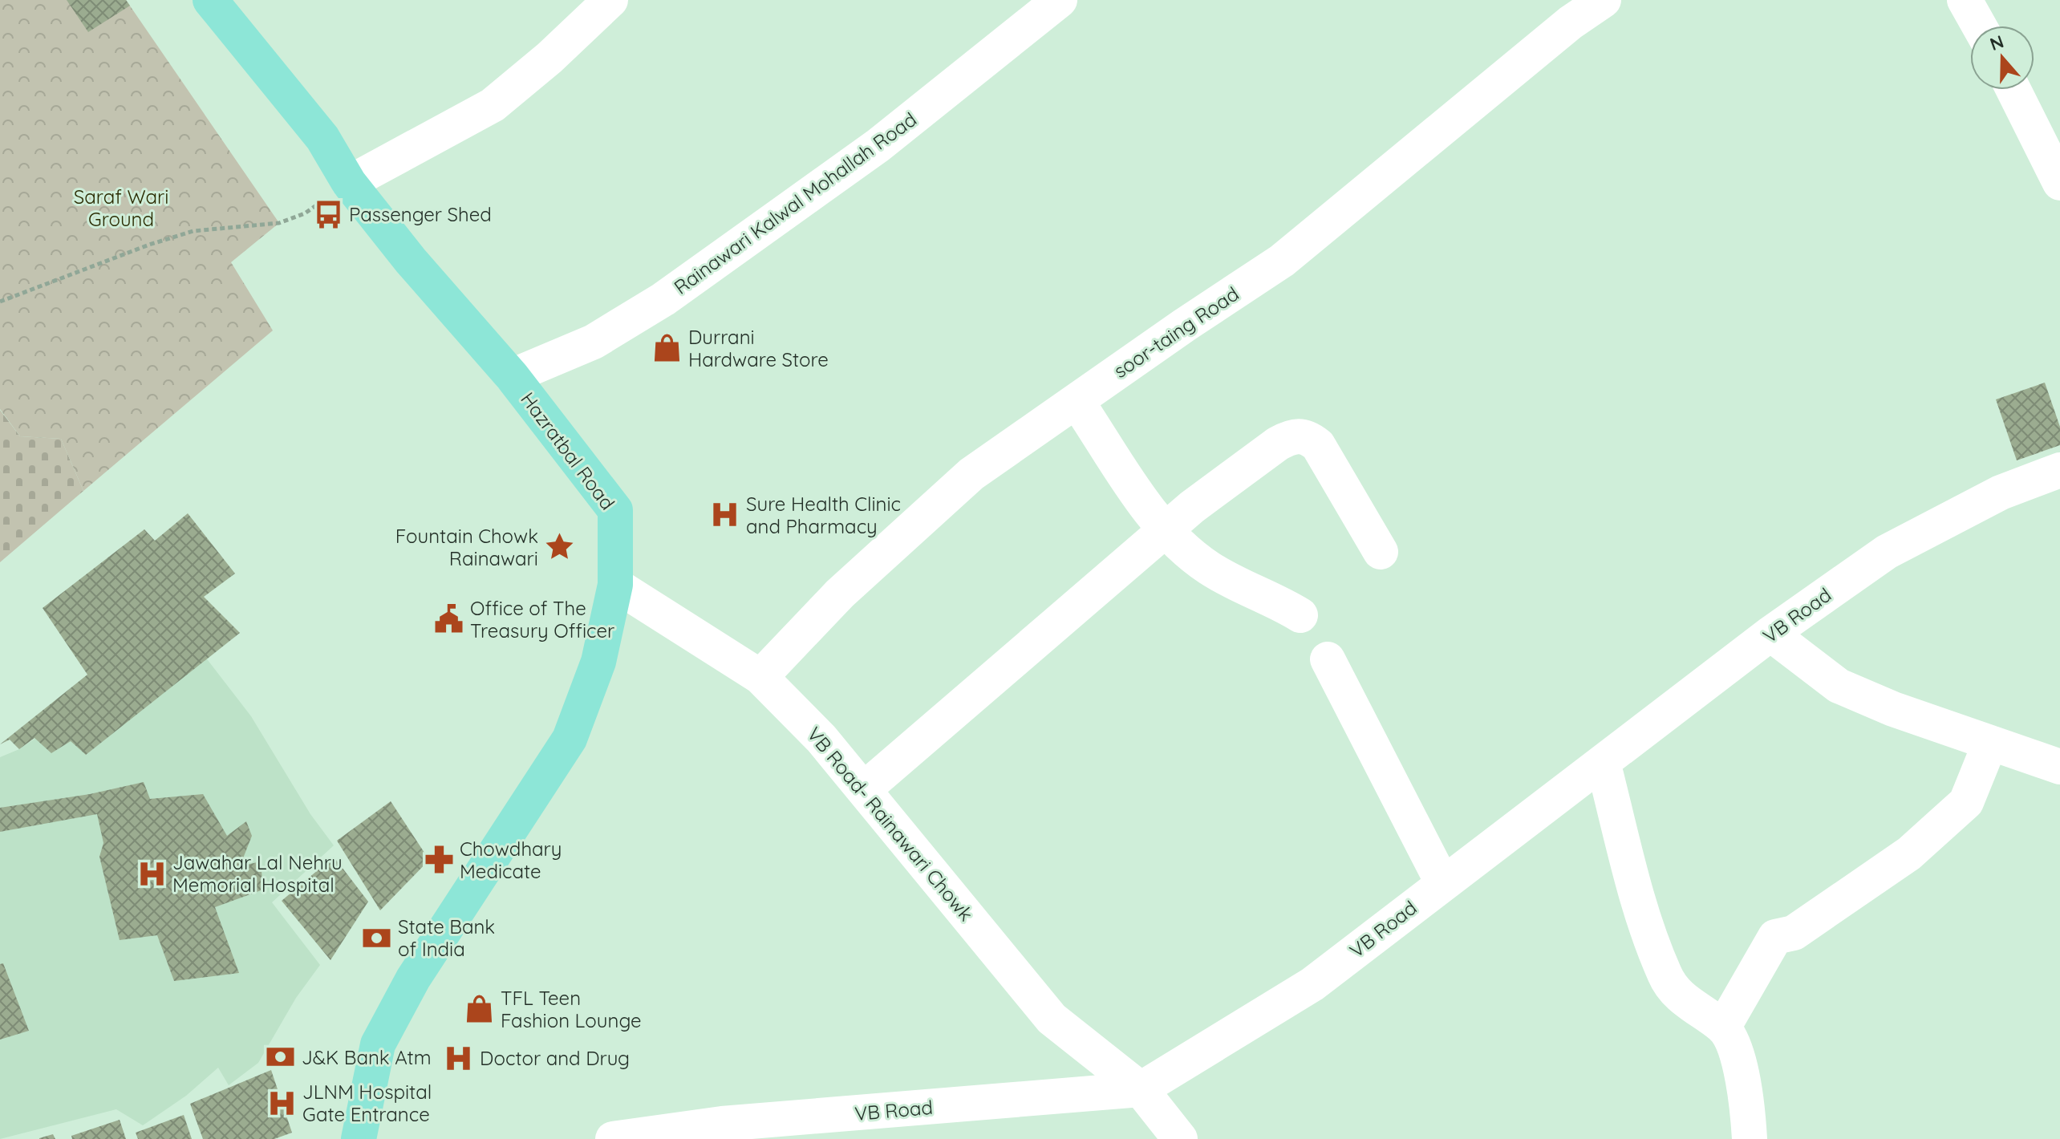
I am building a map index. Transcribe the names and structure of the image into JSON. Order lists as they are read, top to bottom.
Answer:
{
  "streets": {
    "main road": ["Hazratbal Road"],
    "street": [
      "Rainawari Kalwal Mohallah Road",
      "soor-taing Road",
      "VB Road",
      "VB Road- Rainawari Chowk"
    ]
  },
  "crossings": [
    ["Rainawari Kalwal Mohallah Road", "Hazratbal Road"],
    ["soor-taing Road", "VB Road- Rainawari Chowk"],
    ["Hazratbal Road", "VB Road- Rainawari Chowk"],
    ["VB Road", "VB Road- Rainawari Chowk"]
  ],
  "parks": ["Saraf Wari Ground"],
  "places": {
    "bus stop": ["Passenger Shed"],
    "shop": ["Durrani Hardware Store", "TFL Teen Fashion Lounge"],
    "hospital": [
      "Sure Health Clinic and Pharmacy",
      "Jawahar Lal Nehru Memorial Hospital",
      "Doctor and Drug",
      "JLNM Hospital Gate Entrance"
    ],
    "place": ["Fountain Chowk Rainawari"],
    "public building": ["Office of The Treasury Officer"],
    "pharmacy": ["Chowdhary Medicate"],
    "bank": ["State Bank of India", "J&K Bank Atm"]
  },
  "north": "top"
}
